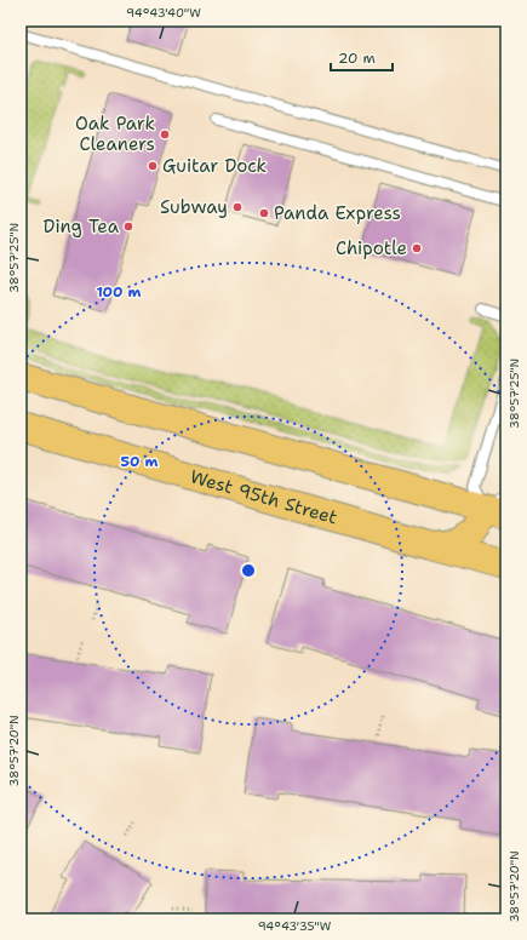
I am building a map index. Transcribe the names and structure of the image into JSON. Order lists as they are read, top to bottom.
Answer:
{
  "streets": {
    "main road": ["West 95th Street"]
  },
  "places": [
    "Oak Park Cleaners",
    "Guitar Dock",
    "Subway",
    "Panda Express",
    "Ding Tea",
    "Chipotle"
  ],
  "scale_bar": "20 m",
  "coordinates": [
    "94°43'40\"W",
    "38°57'25\"N",
    "38°57'20\"N",
    "94°43'35\"W"
  ],
  "rings": ["100 m", "50 m"]
}
